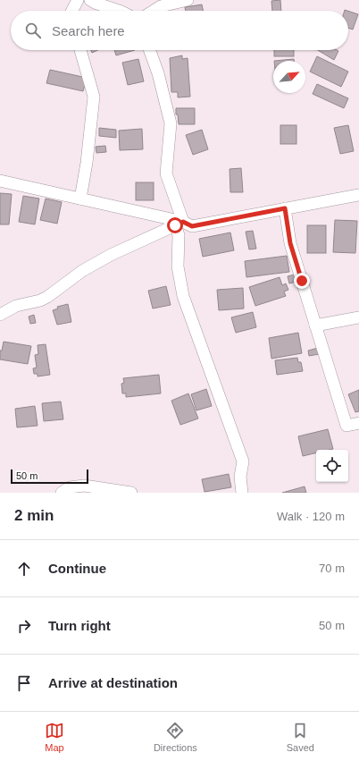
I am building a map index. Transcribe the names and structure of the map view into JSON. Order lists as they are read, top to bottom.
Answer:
{
  "scale_bar": "50 m",
  "north": "top right",
  "page": {
    "search": "Search here",
    "scale": "50 m",
    "heading": ["2 min", "Walk · 120 m"],
    "list": [
      ["Continue", "70 m"],
      ["Turn right", "50 m"],
      "Arrive at destination"
    ],
    "nav": ["Map", "Directions", "Saved"]
  }
}
